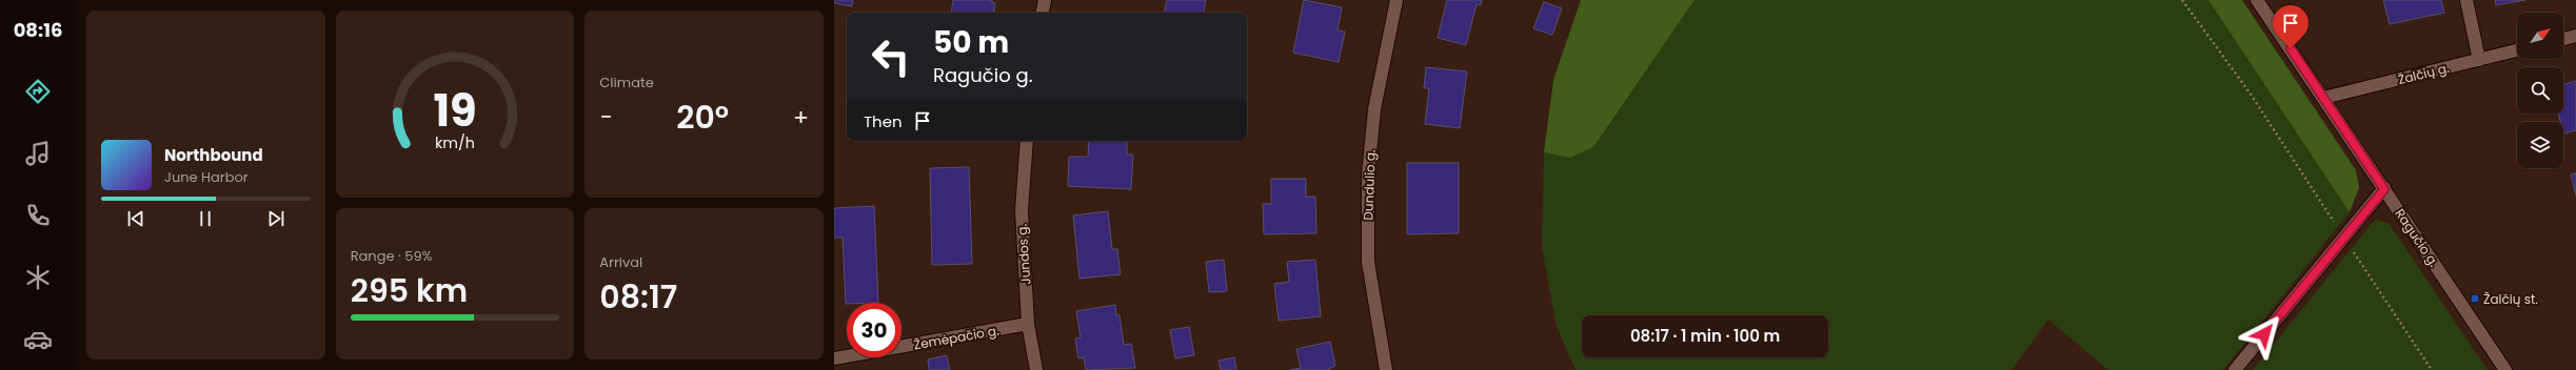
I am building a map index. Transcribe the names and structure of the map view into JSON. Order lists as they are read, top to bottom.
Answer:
{
  "streets": {
    "street": [
      "Žalčių g.",
      "Dundulio g.",
      "Ragučio g.",
      "Jundos g.",
      "Žemėpačio g."
    ]
  },
  "crossings": [
    ["Žalčių g.", "Ragučio g."],
    ["Jundos g.", "Žemėpačio g."]
  ],
  "places": {
    "transit": ["Žalčių st."]
  },
  "north": "top right",
  "page": {
    "tabs": "08:16",
    "tile": [
      "Climate",
      ["Range · 59%", "295 km"],
      ["Arrival", "08:17"]
    ],
    "turn": ["50 m", "Ragučio g."],
    "heat": ["−", "20°", "+"],
    "then": "Then",
    "song": ["Northbound", "June Harbor"],
    "limit": "30",
    "trip": "08:17 · 1 min · 100 m",
    "gauge": ["19", "km/h"]
  }
}
